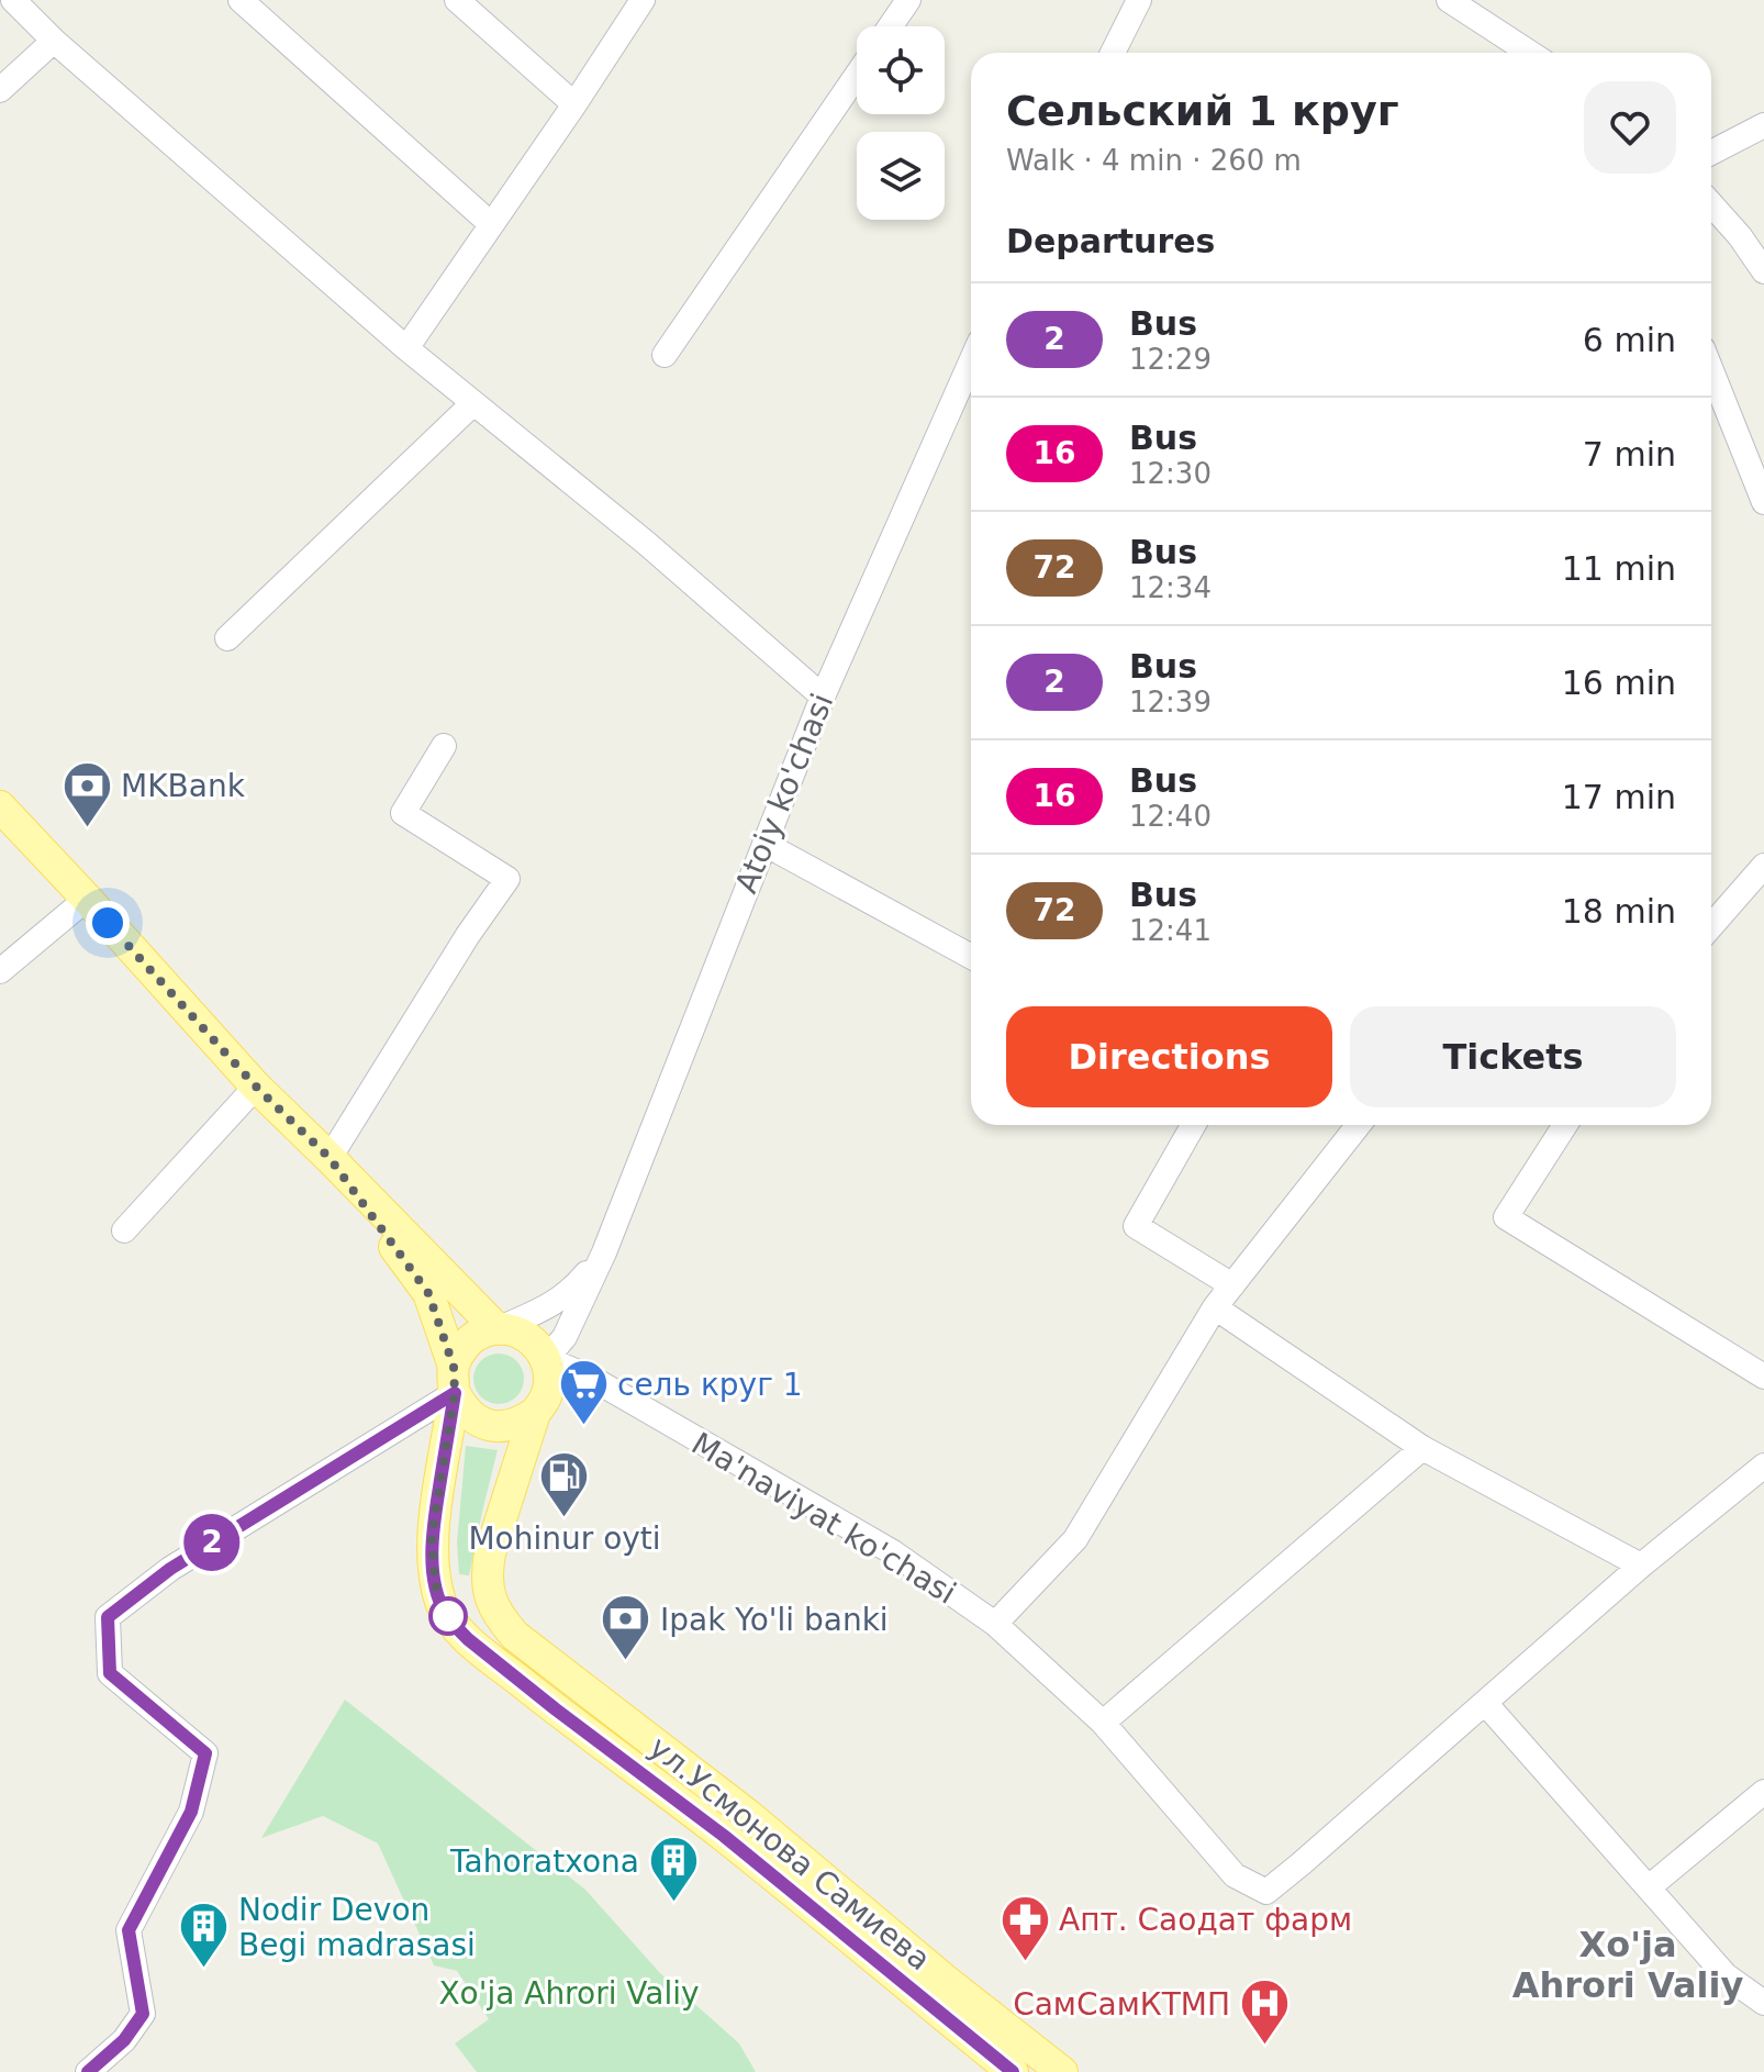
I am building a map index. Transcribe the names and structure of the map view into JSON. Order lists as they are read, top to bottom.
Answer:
{
  "streets": {
    "main road": ["ул.Усмонова Самиева"],
    "street": ["Atoiy ko'chasi", "Ma'naviyat ko'chasi"]
  },
  "crossings": [
    ["Atoiy ko'chasi", "Ma'naviyat ko'chasi"],
    ["Atoiy ko'chasi", "ул.Усмонова Самиева"],
    ["Ma'naviyat ko'chasi", "ул.Усмонова Самиева"]
  ],
  "districts": ["Xo'ja Ahrori Valiy"],
  "parks": ["Xo'ja Ahrori Valiy"],
  "places": {
    "bank": ["MKBank", "Ipak Yo'li banki"],
    "supermarket": ["сель круг 1"],
    "fuel station": ["Mohinur oyti"],
    "building": ["Tahoratxona", "Nodir Devon Begi madrasasi"],
    "pharmacy": ["Апт. Саодат фарм"],
    "hospital": ["СамСамКТМП"]
  },
  "lines": ["bus line 2"],
  "page": {
    "on_map": "2",
    "heading": [
      ["Сельский 1 круг", "Walk · 4 min · 260 m"],
      "Departures"
    ],
    "list": [
      {
        "mark": "2",
        "name": "Bus",
        "note": "12:29",
        "value": "6 min"
      },
      {
        "mark": "16",
        "name": "Bus",
        "note": "12:30",
        "value": "7 min"
      },
      {
        "mark": "72",
        "name": "Bus",
        "note": "12:34",
        "value": "11 min"
      },
      {
        "mark": "2",
        "name": "Bus",
        "note": "12:39",
        "value": "16 min"
      },
      {
        "mark": "16",
        "name": "Bus",
        "note": "12:40",
        "value": "17 min"
      },
      {
        "mark": "72",
        "name": "Bus",
        "note": "12:41",
        "value": "18 min"
      }
    ],
    "buttons": ["Directions", "Tickets"]
  }
}
